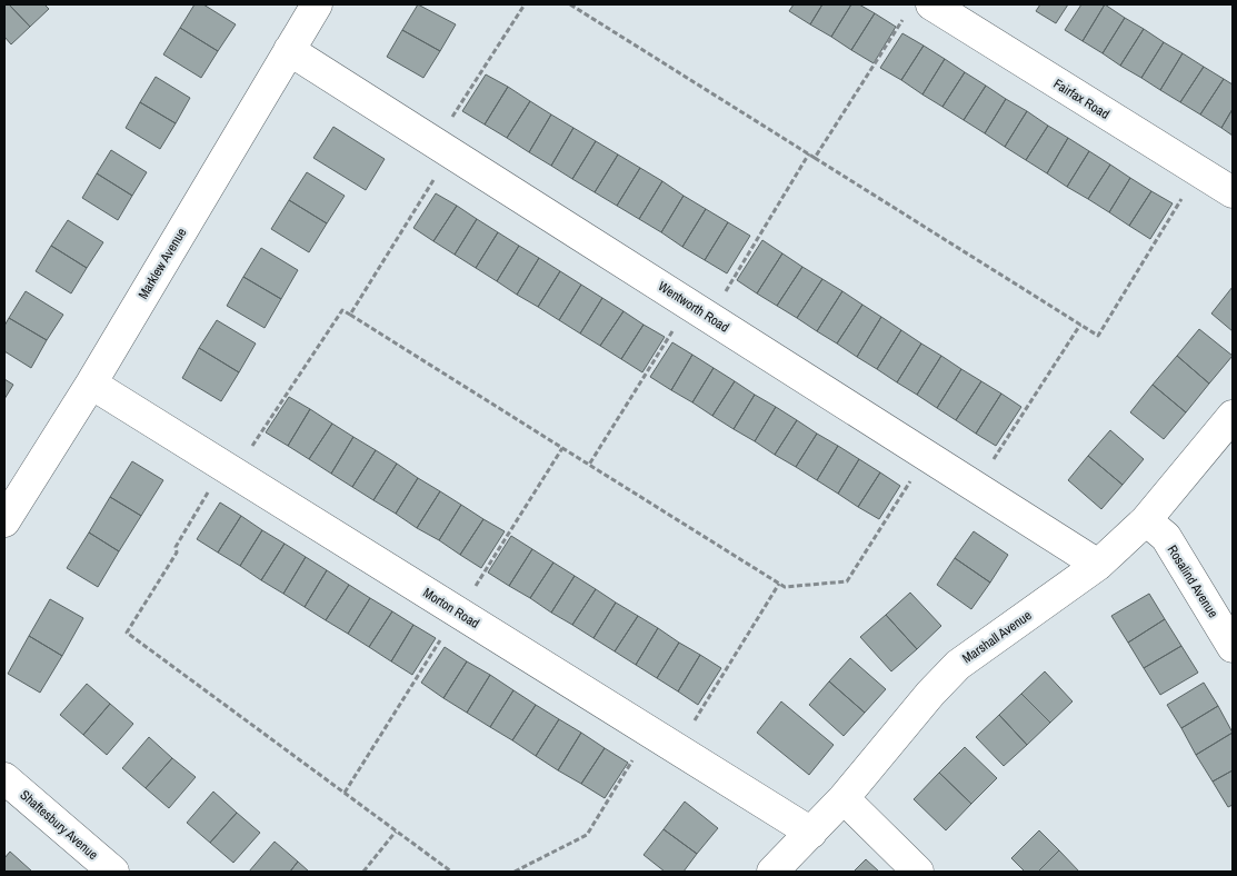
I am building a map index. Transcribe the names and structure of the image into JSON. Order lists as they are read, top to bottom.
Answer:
{
  "streets": {
    "street": [
      "Fairfax Road",
      "Marklew Avenue",
      "Wentworth Road",
      "Rosalind Avenue",
      "Morton Road",
      "Marshall Avenue",
      "Shaftesbury Avenue"
    ]
  },
  "crossings": [
    ["Marklew Avenue", "Wentworth Road"],
    ["Marklew Avenue", "Morton Road"],
    ["Wentworth Road", "Marshall Avenue"],
    ["Rosalind Avenue", "Marshall Avenue"],
    ["Morton Road", "Marshall Avenue"]
  ]
}
